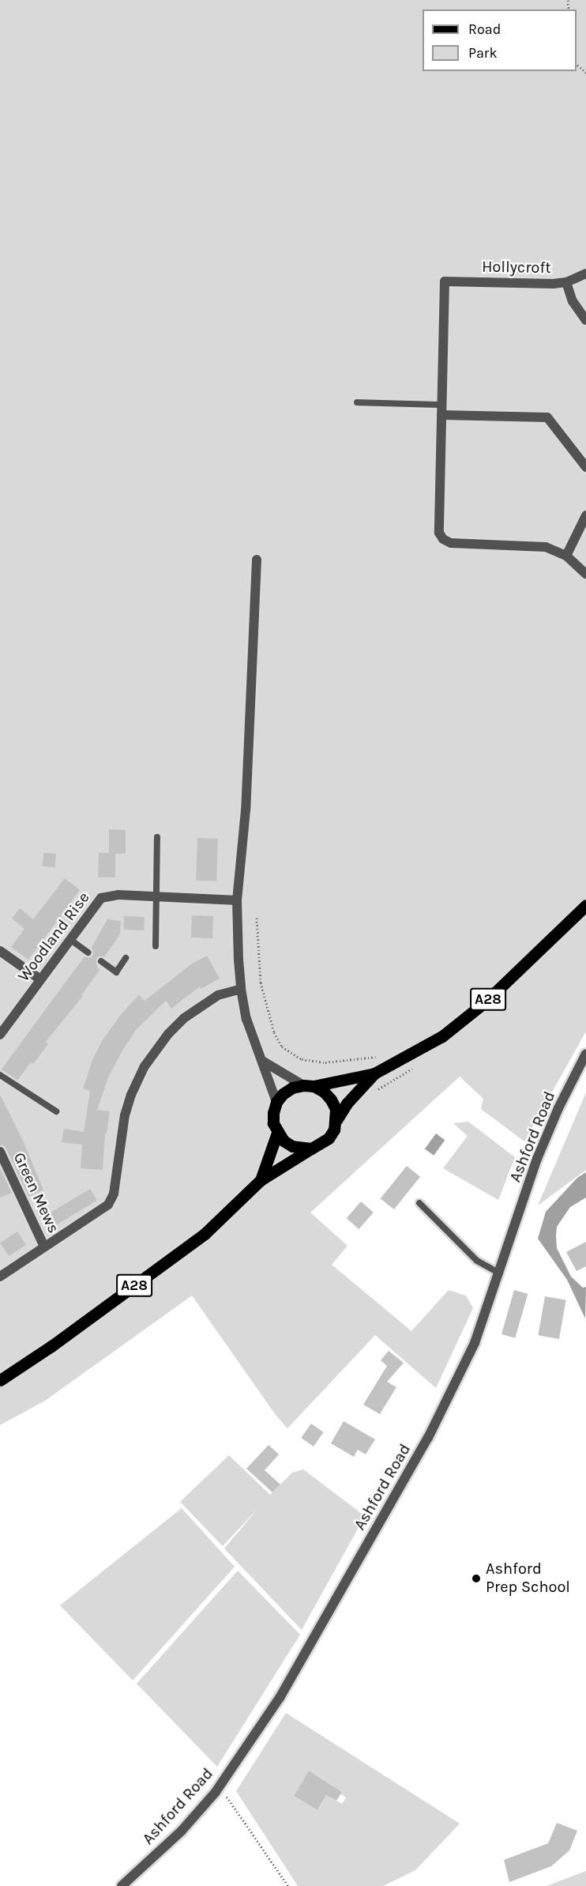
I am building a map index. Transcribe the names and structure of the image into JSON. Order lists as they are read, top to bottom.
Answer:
{
  "streets": {
    "main road": ["A28"],
    "street": [
      "Hollycroft",
      "Woodland Rise",
      "Ashford Road",
      "Green Mews"
    ]
  },
  "places": ["Ashford Prep School"],
  "legend": ["Road", "Park"]
}
